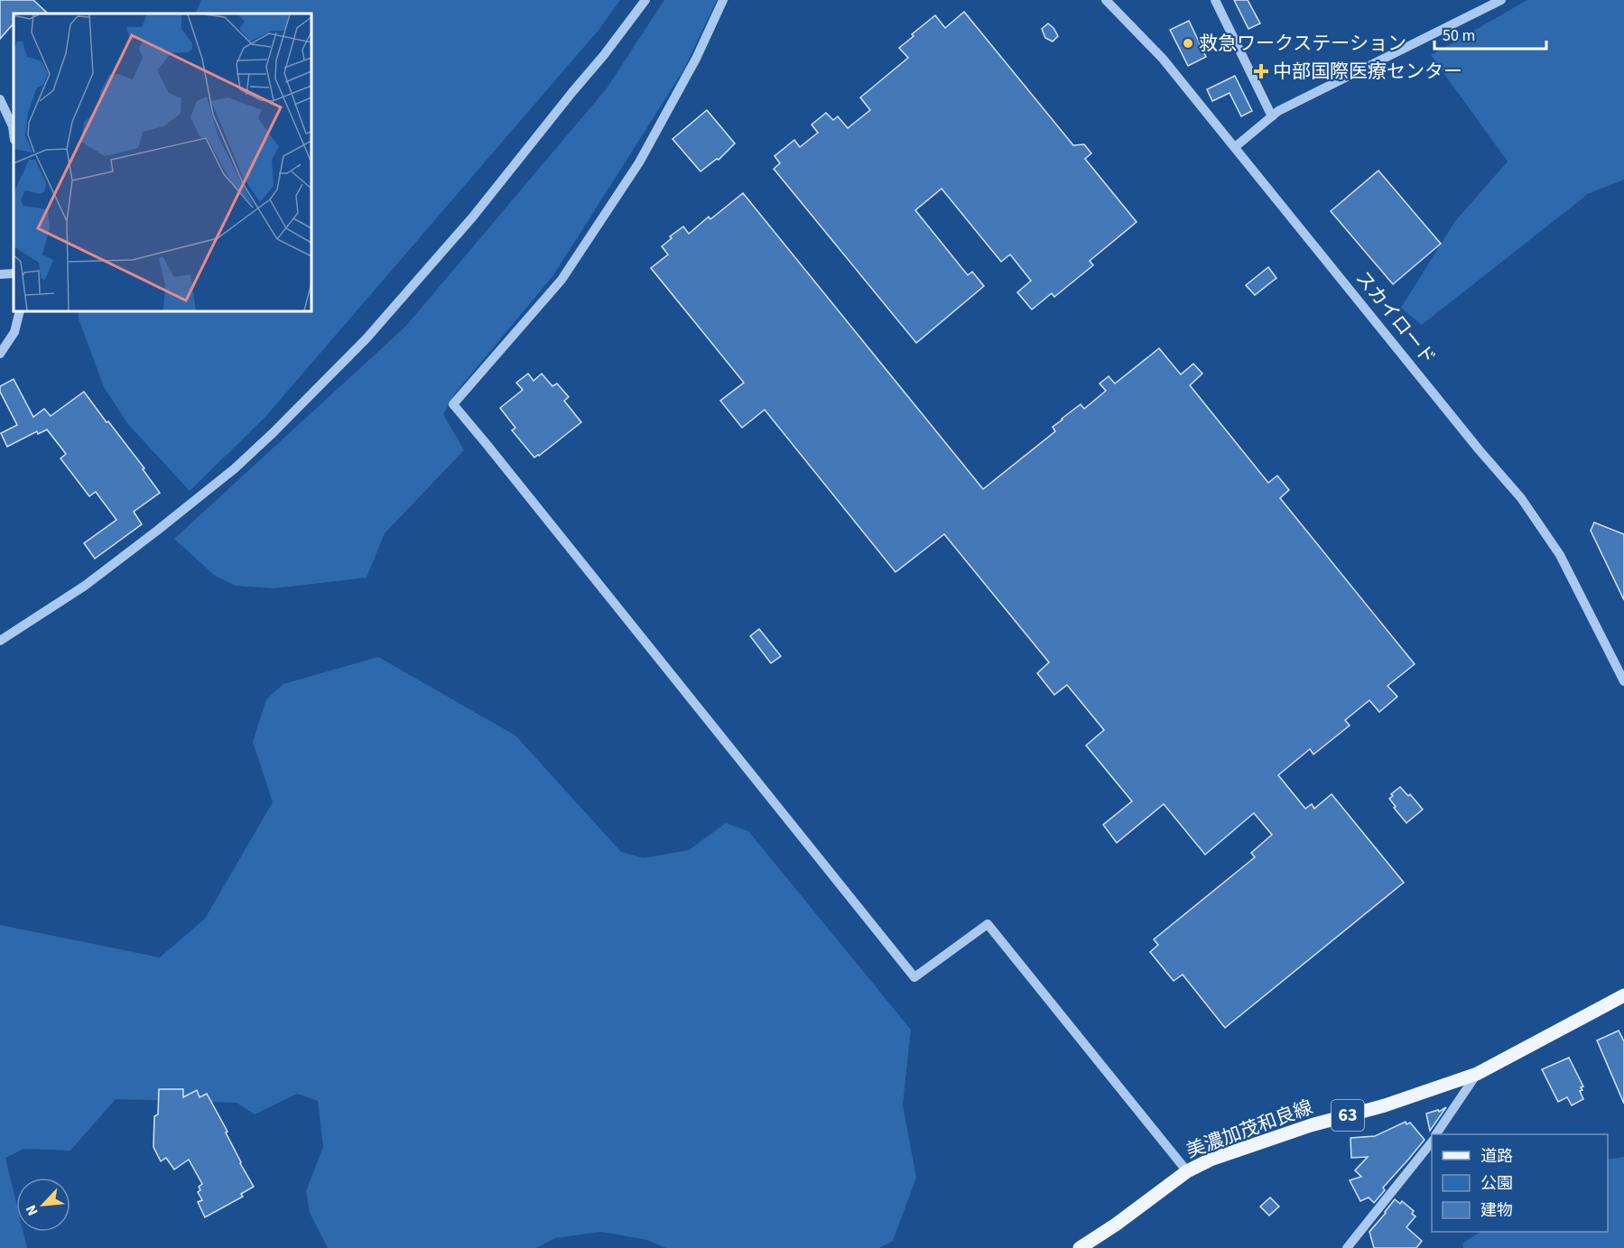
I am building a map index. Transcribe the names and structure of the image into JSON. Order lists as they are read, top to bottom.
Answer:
{
  "streets": {
    "main road": ["63", "美濃加茂和良線"],
    "street": ["スカイロード"]
  },
  "places": {
    "other": ["救急ワークステーション"],
    "health": ["中部国際医療センター"]
  },
  "legend": ["道路", "公園", "建物"],
  "scale_bar": "50 m",
  "north": "bottom left"
}
